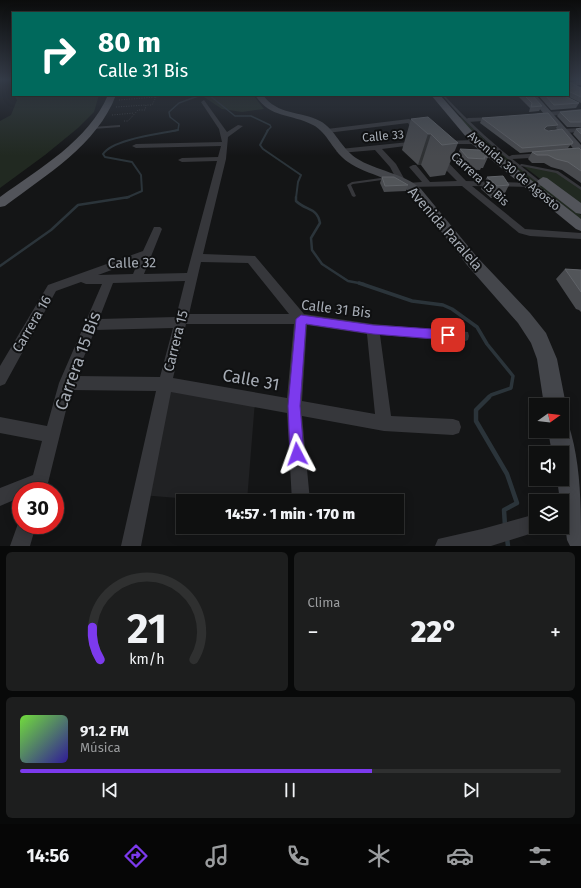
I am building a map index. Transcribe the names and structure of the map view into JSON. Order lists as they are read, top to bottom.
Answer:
{
  "streets": {
    "main road": ["Avenida 30 de Agosto", "Avenida Paralela"],
    "street": [
      "Calle 33",
      "Carrera 13 Bis",
      "Calle 32",
      "Calle 31 Bis",
      "Carrera 16",
      "Carrera 15",
      "Carrera 15 Bis",
      "Calle 31"
    ]
  },
  "crossings": [
    ["Calle 33", "Avenida 30 de Agosto"],
    ["Calle 33", "Carrera 13 Bis"],
    ["Calle 33", "Avenida Paralela"],
    ["Carrera 13 Bis", "Avenida Paralela"],
    ["Calle 32", "Carrera 16"],
    ["Calle 32", "Carrera 15"],
    ["Calle 32", "Carrera 15 Bis"],
    ["Calle 31 Bis", "Carrera 15"],
    ["Calle 31 Bis", "Carrera 15 Bis"],
    ["Carrera 15", "Calle 31"],
    ["Carrera 15 Bis", "Calle 31"]
  ],
  "north": "right",
  "page": {
    "turn": ["80 m", "Calle 31 Bis"],
    "limit": "30",
    "trip": "14:57 · 1 min · 170 m",
    "tile": "Clima",
    "heat": ["−", "22°", "+"],
    "song": ["91.2 FM", "Música"],
    "tabs": "14:56",
    "gauge": ["21", "km/h"]
  }
}
